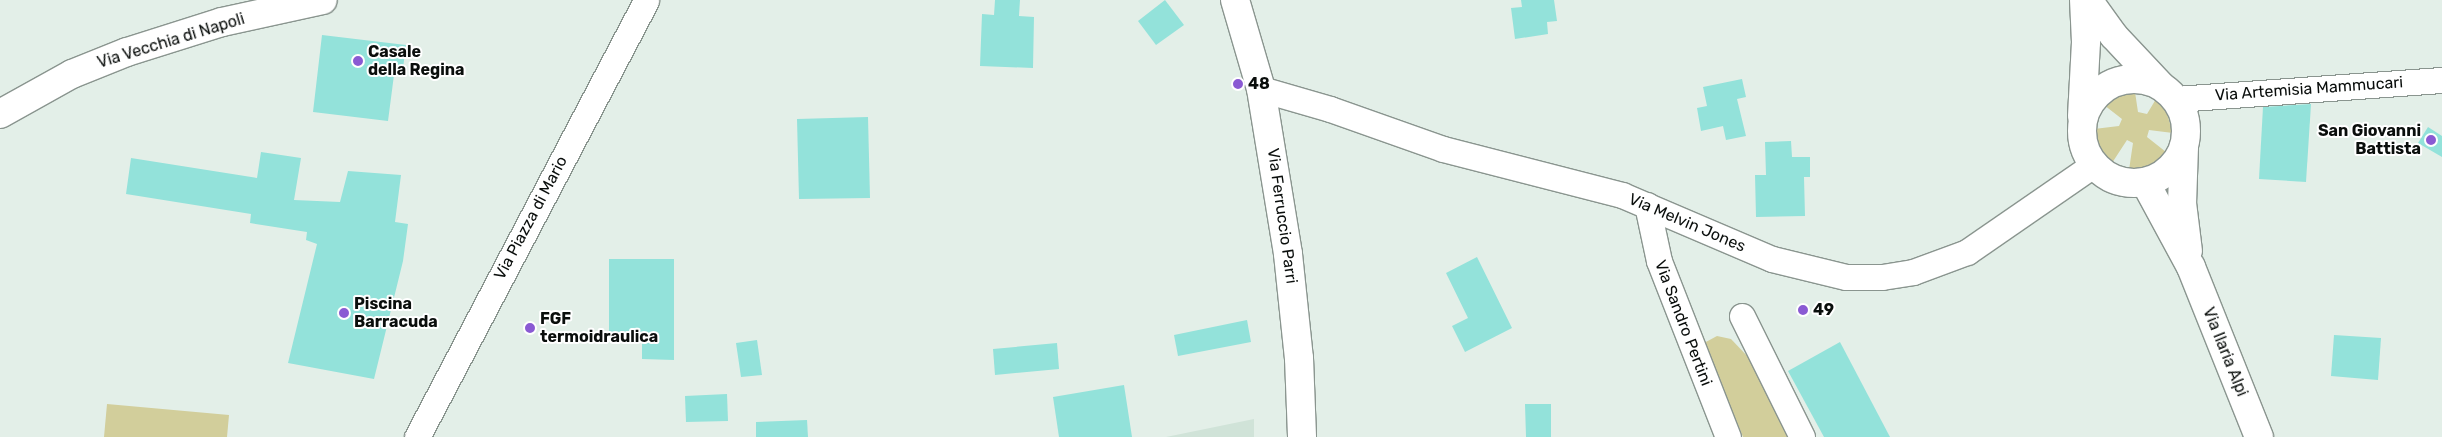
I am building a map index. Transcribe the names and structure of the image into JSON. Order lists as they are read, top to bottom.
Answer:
{
  "streets": {
    "street": [
      "Via Vecchia di Napoli",
      "Via Artemisia Mammucari",
      "Via Ferruccio Parri",
      "Via Piazza di Mario",
      "Via Melvin Jones",
      "Via Sandro Pertini",
      "Via Ilaria Alpi"
    ]
  },
  "crossings": [
    ["Via Artemisia Mammucari", "Via Melvin Jones"],
    ["Via Artemisia Mammucari", "Via Ilaria Alpi"],
    ["Via Ferruccio Parri", "Via Melvin Jones"],
    ["Via Melvin Jones", "Via Sandro Pertini"],
    ["Via Melvin Jones", "Via Ilaria Alpi"]
  ],
  "places": [
    "Casale della Regina",
    "48",
    "San Giovanni Battista",
    "49",
    "Piscina Barracuda",
    "FGF termoidraulica"
  ]
}
